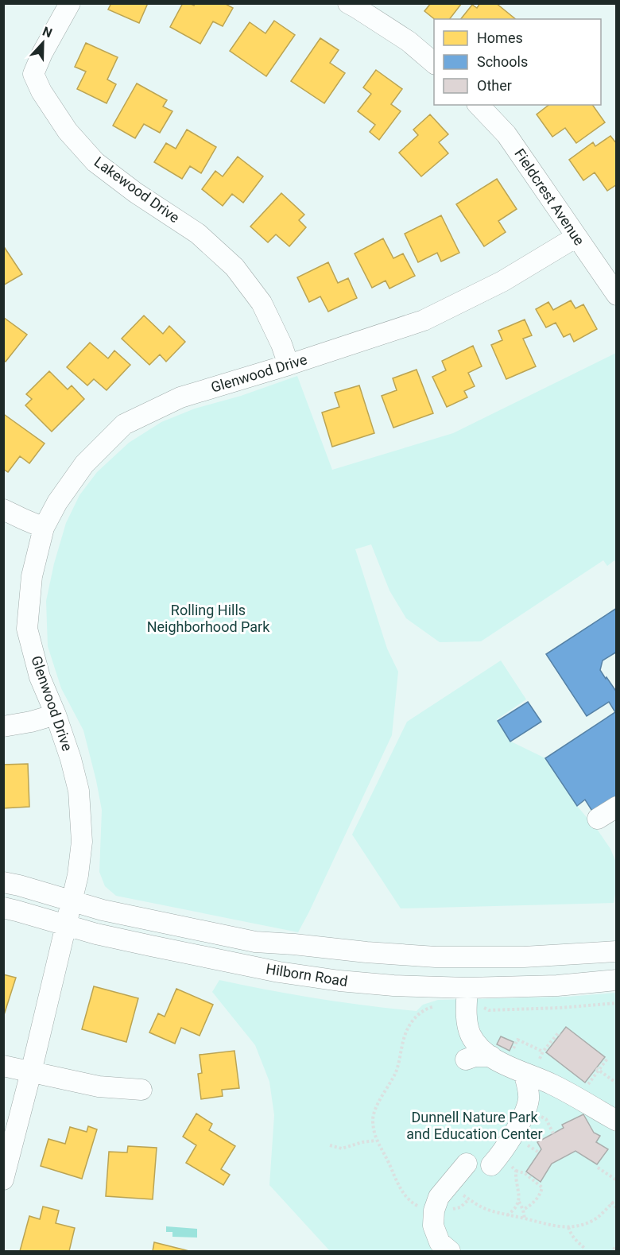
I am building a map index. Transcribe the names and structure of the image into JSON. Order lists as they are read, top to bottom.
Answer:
{
  "streets": {
    "street": [
      "Lakewood Drive",
      "Fieldcrest Avenue",
      "Glenwood Drive",
      "Hilborn Road"
    ]
  },
  "crossings": [
    ["Lakewood Drive", "Glenwood Drive"],
    ["Fieldcrest Avenue", "Glenwood Drive"],
    ["Glenwood Drive", "Hilborn Road"]
  ],
  "parks": ["Rolling Hills Neighborhood Park", "Dunnell Nature Park and Education Center"],
  "legend": ["Homes", "Schools", "Other"],
  "north": "top"
}
